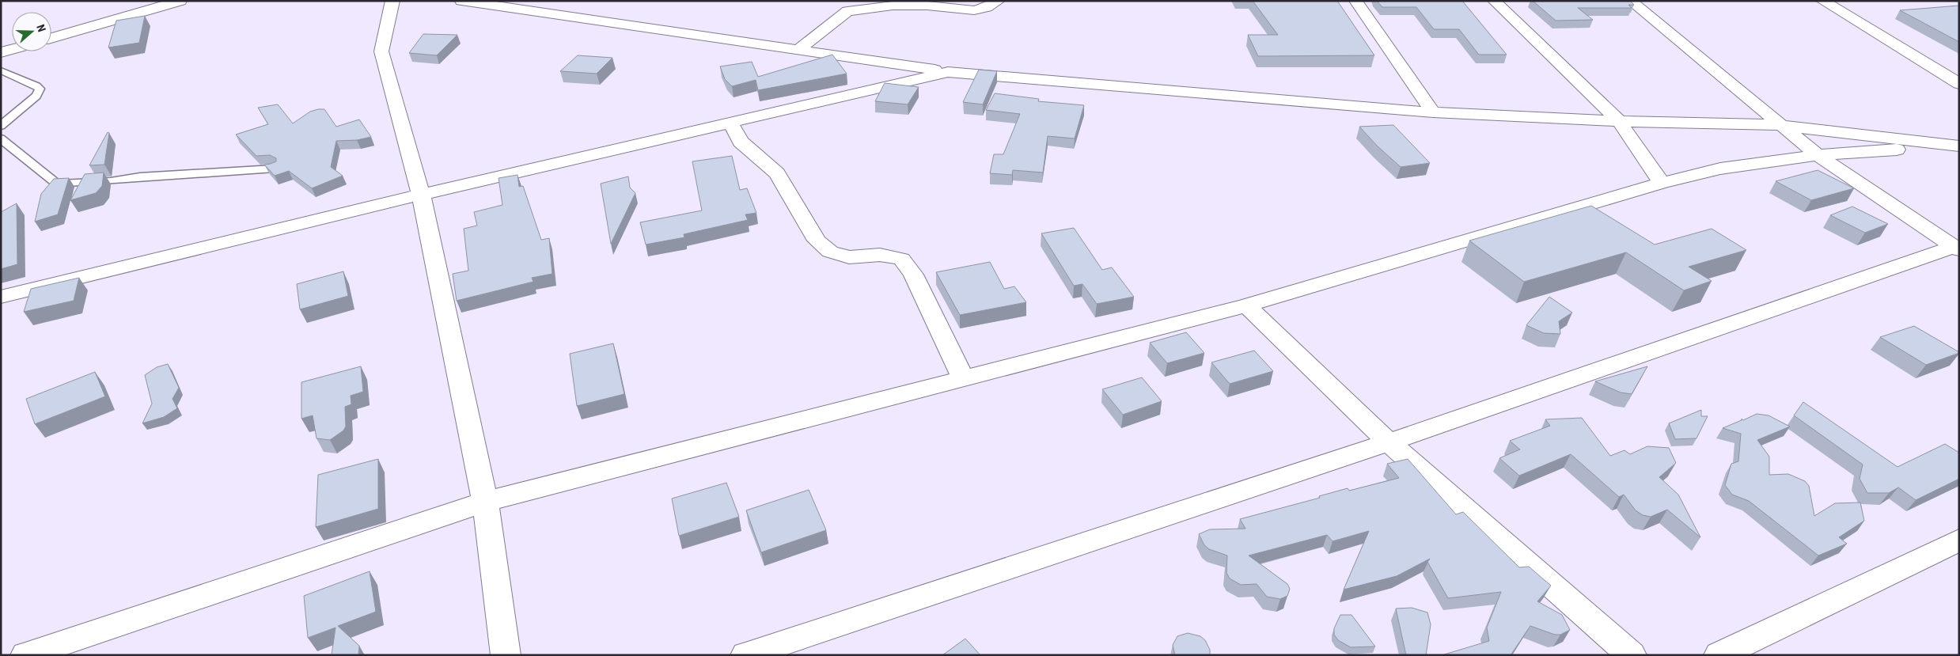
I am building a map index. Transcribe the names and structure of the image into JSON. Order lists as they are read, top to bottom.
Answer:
{
  "north": "right"
}
